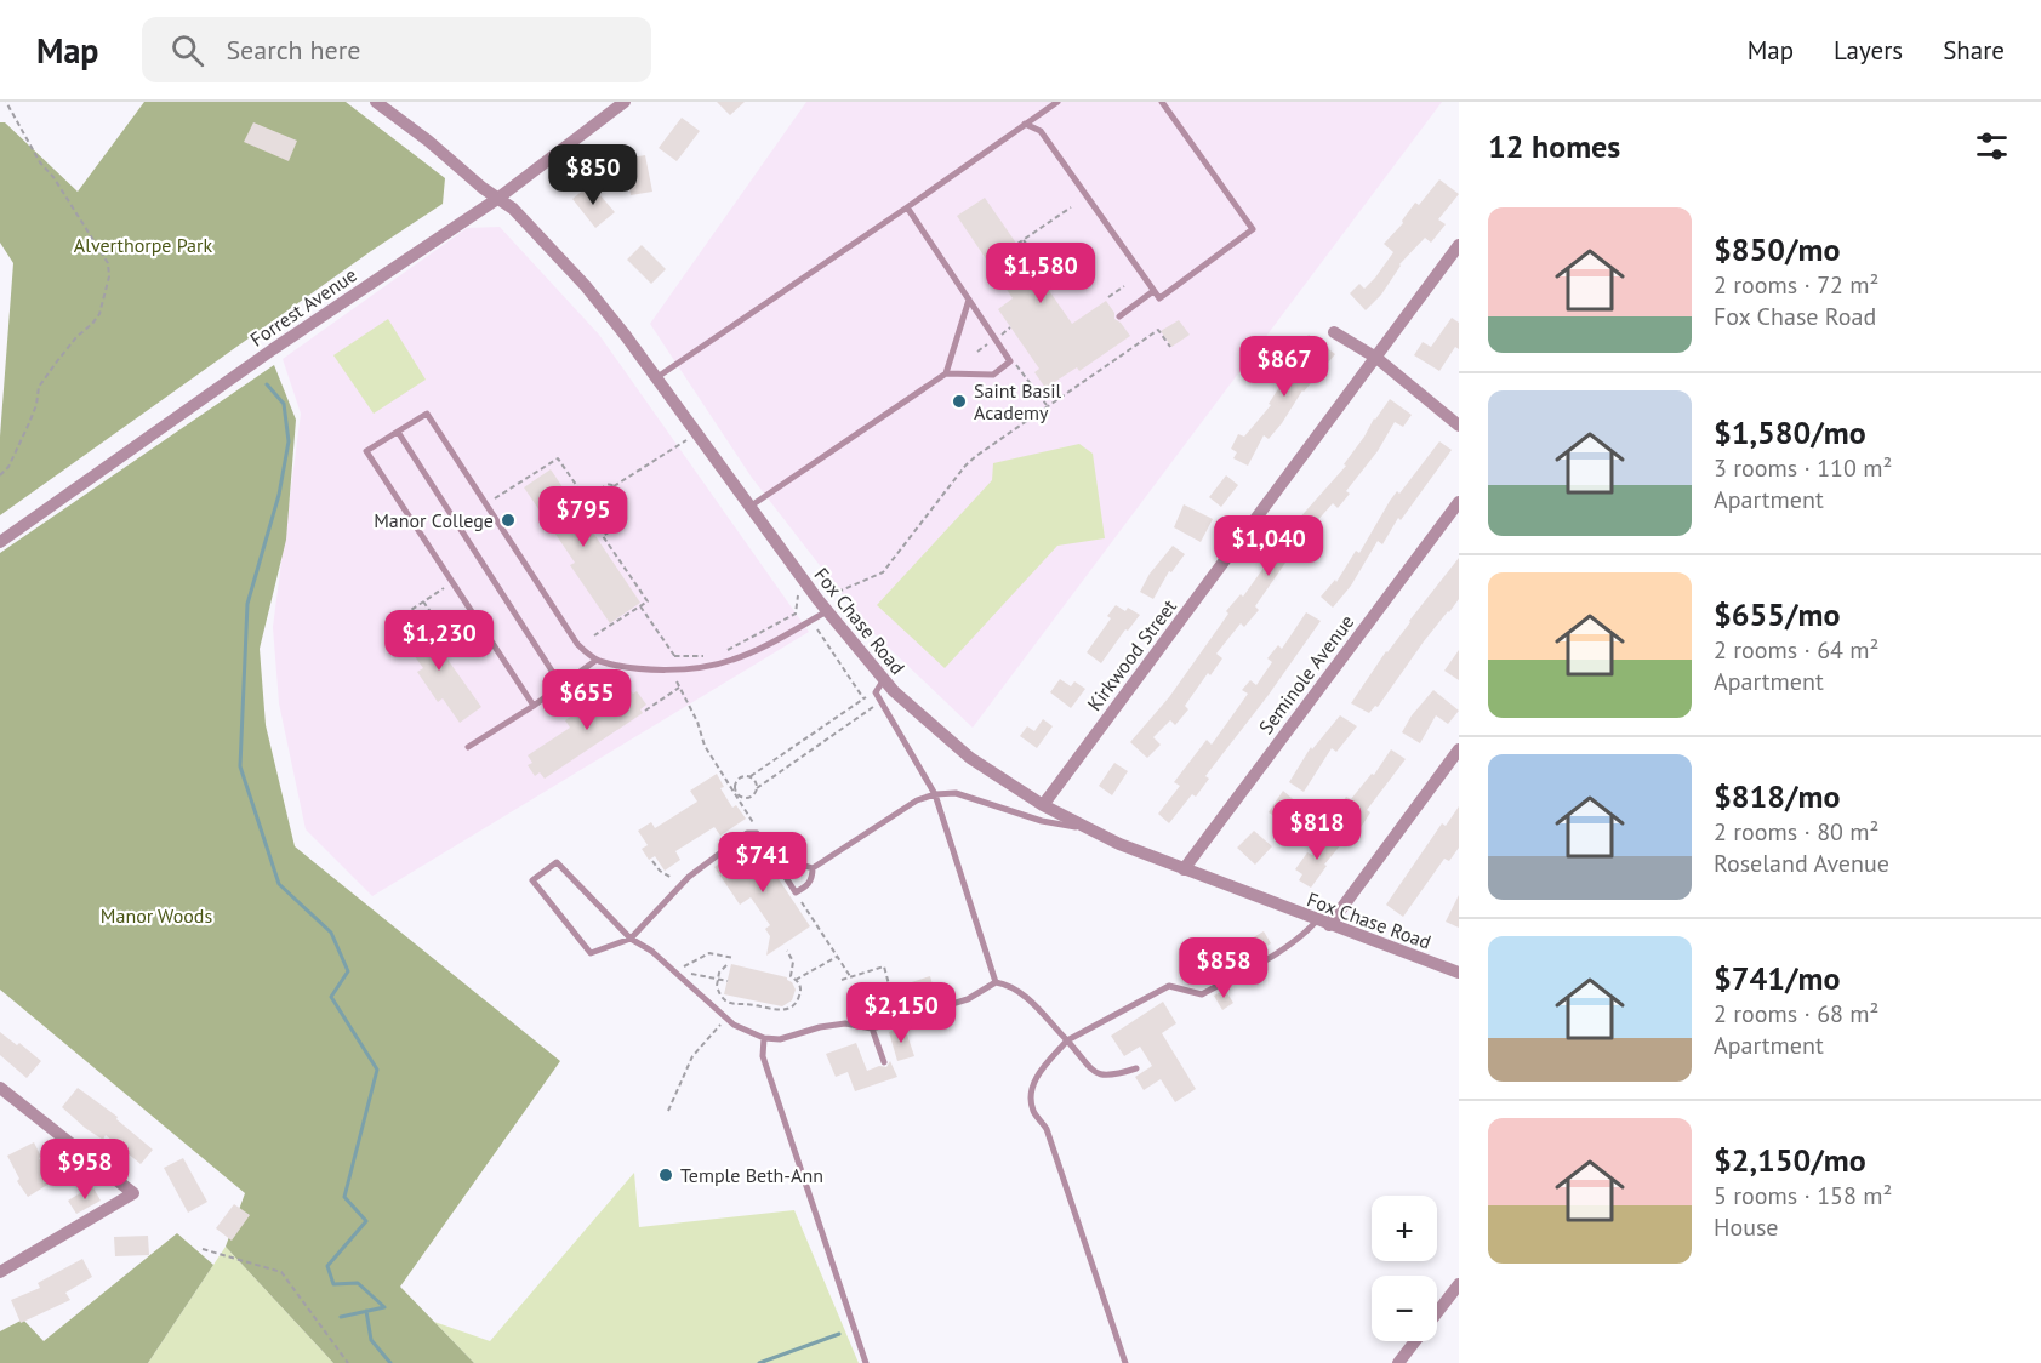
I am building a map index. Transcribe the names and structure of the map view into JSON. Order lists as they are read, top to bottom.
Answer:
{
  "streets": {
    "street": [
      "Forrest Avenue",
      "Fox Chase Road",
      "Kirkwood Street",
      "Seminole Avenue"
    ]
  },
  "crossings": [
    ["Forrest Avenue", "Fox Chase Road"],
    ["Fox Chase Road", "Kirkwood Street"],
    ["Fox Chase Road", "Seminole Avenue"]
  ],
  "parks": ["Alverthorpe Park", "Manor Woods"],
  "places": ["Saint Basil Academy", "Manor College", "Temple Beth-Ann"],
  "page": {
    "header": "Map",
    "search": "Search here",
    "nav": ["Map", "Layers", "Share"],
    "heading": "12 homes",
    "price": [
      "$850",
      "$1,580",
      "$867",
      "$795",
      "$1,040",
      "$1,230",
      "$655",
      "$818",
      "$741",
      "$858",
      "$2,150",
      "$958"
    ],
    "list": [
      {
        "name": "$850/mo",
        "note": "2 rooms · 72 m² · Fox Chase Road"
      },
      {
        "name": "$1,580/mo",
        "note": "3 rooms · 110 m² · Apartment"
      },
      {
        "name": "$655/mo",
        "note": "2 rooms · 64 m² · Apartment"
      },
      {
        "name": "$818/mo",
        "note": "2 rooms · 80 m² · Roseland Avenue"
      },
      {
        "name": "$741/mo",
        "note": "2 rooms · 68 m² · Apartment"
      },
      {
        "name": "$2,150/mo",
        "note": "5 rooms · 158 m² · House"
      }
    ],
    "map_buttons": ["+", "−"]
  }
}
